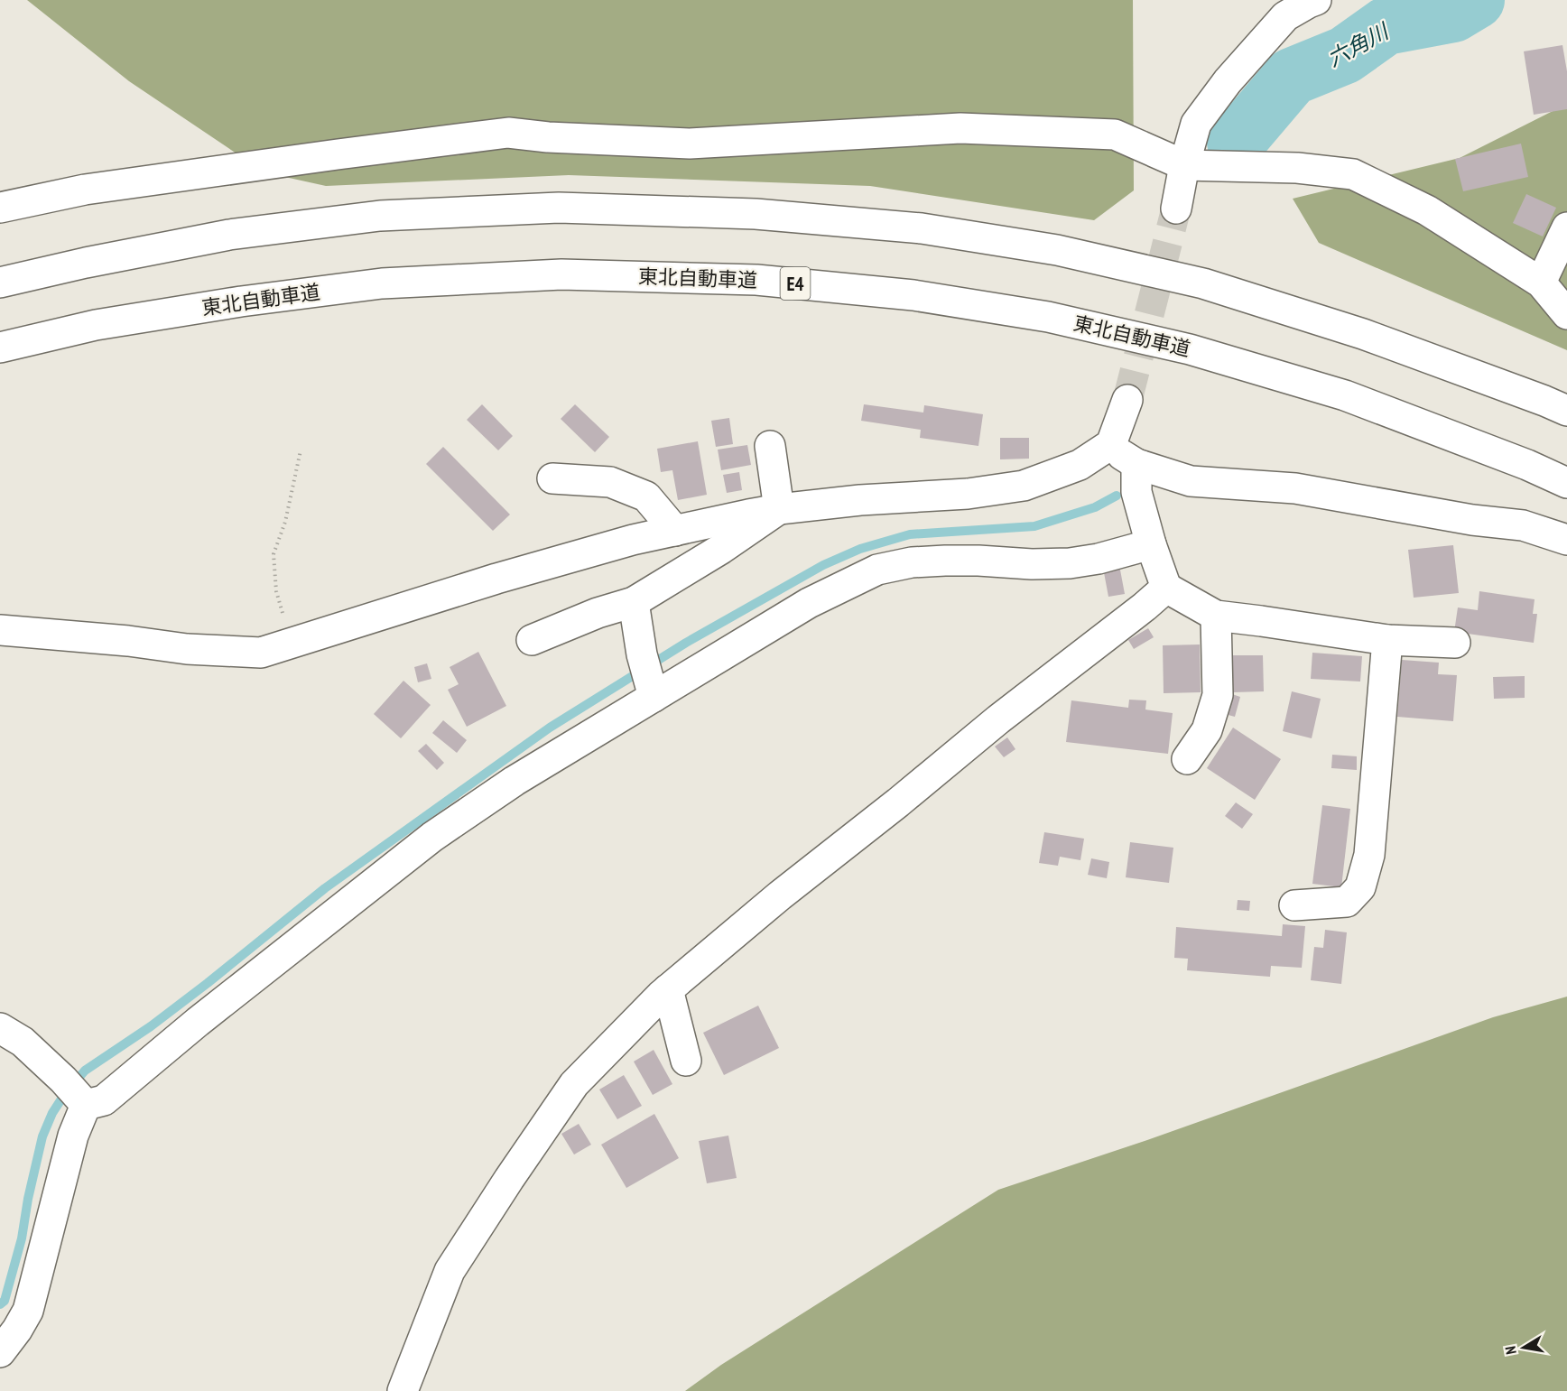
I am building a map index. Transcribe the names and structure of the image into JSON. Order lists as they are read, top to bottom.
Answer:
{
  "streets": {
    "main road": ["東北自動車道", "E4"]
  },
  "water": ["六角川"],
  "north": "left"
}
